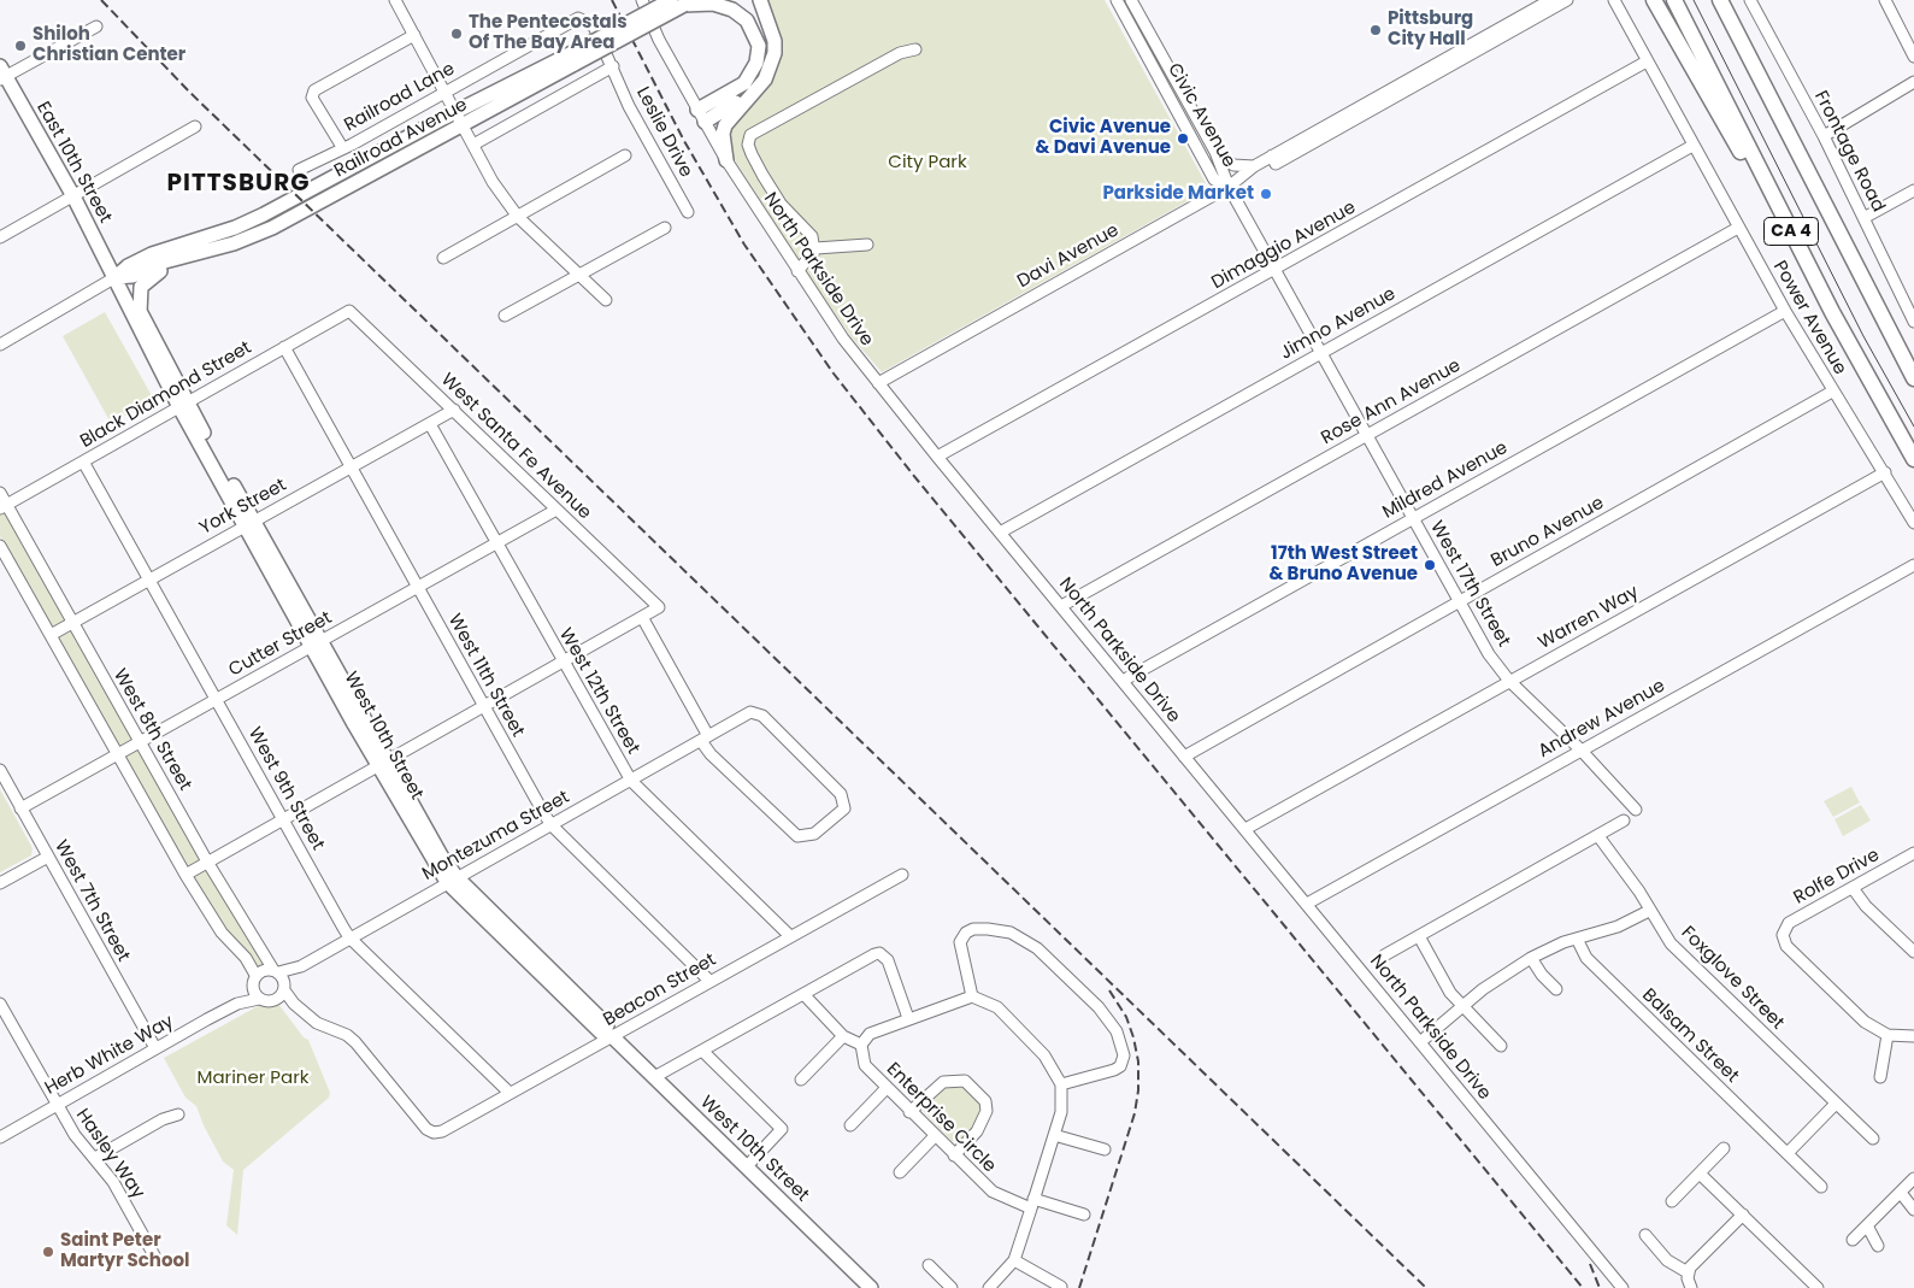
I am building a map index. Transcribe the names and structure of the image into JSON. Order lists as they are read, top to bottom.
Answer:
{
  "streets": {
    "highway": ["CA 4"],
    "main road": ["Railroad Avenue", "East 10th Street", "West 10th Street"],
    "street": [
      "Railroad Lane",
      "Civic Avenue",
      "Leslie Drive",
      "Frontage Road",
      "Dimaggio Avenue",
      "Davi Avenue",
      "North Parkside Drive",
      "Power Avenue",
      "Jimno Avenue",
      "Black Diamond Street",
      "Rose Ann Avenue",
      "West Santa Fe Avenue",
      "Mildred Avenue",
      "York Street",
      "Bruno Avenue",
      "West 17th Street",
      "Warren Way",
      "Cutter Street",
      "West 11th Street",
      "West 12th Street",
      "Andrew Avenue",
      "West 8th Street",
      "West 9th Street",
      "Montezuma Street",
      "Rolfe Drive",
      "West 7th Street",
      "Foxglove Street",
      "Beacon Street",
      "Balsam Street",
      "Herb White Way",
      "Enterprise Circle",
      "Hasley Way"
    ]
  },
  "crossings": [
    ["Railroad Lane", "Leslie Drive"],
    ["Civic Avenue", "Davi Avenue"],
    ["Civic Avenue", "West 17th Street"],
    ["Railroad Avenue", "East 10th Street"],
    ["East 10th Street", "Black Diamond Street"],
    ["East 10th Street", "West 10th Street"],
    ["Dimaggio Avenue", "North Parkside Drive"],
    ["Dimaggio Avenue", "Power Avenue"],
    ["Dimaggio Avenue", "West 17th Street"],
    ["Davi Avenue", "North Parkside Drive"],
    ["Davi Avenue", "West 17th Street"],
    ["North Parkside Drive", "Jimno Avenue"],
    ["North Parkside Drive", "Rose Ann Avenue"],
    ["North Parkside Drive", "Mildred Avenue"],
    ["North Parkside Drive", "Bruno Avenue"],
    ["North Parkside Drive", "Warren Way"],
    ["North Parkside Drive", "Andrew Avenue"],
    ["Power Avenue", "Jimno Avenue"],
    ["Power Avenue", "Rose Ann Avenue"],
    ["Power Avenue", "Mildred Avenue"],
    ["Power Avenue", "Bruno Avenue"],
    ["Power Avenue", "Warren Way"],
    ["Jimno Avenue", "West 17th Street"],
    ["Black Diamond Street", "West Santa Fe Avenue"],
    ["Black Diamond Street", "West 11th Street"],
    ["Black Diamond Street", "West 8th Street"],
    ["Black Diamond Street", "West 10th Street"],
    ["Black Diamond Street", "West 9th Street"],
    ["Rose Ann Avenue", "West 17th Street"],
    ["West Santa Fe Avenue", "York Street"],
    ["West Santa Fe Avenue", "Cutter Street"],
    ["Mildred Avenue", "West 17th Street"],
    ["York Street", "West 11th Street"],
    ["York Street", "West 12th Street"],
    ["York Street", "West 8th Street"],
    ["York Street", "West 10th Street"],
    ["York Street", "West 9th Street"],
    ["Bruno Avenue", "West 17th Street"],
    ["West 17th Street", "Warren Way"],
    ["West 17th Street", "Andrew Avenue"],
    ["Cutter Street", "West 11th Street"],
    ["Cutter Street", "West 12th Street"],
    ["Cutter Street", "West 8th Street"],
    ["Cutter Street", "West 10th Street"],
    ["Cutter Street", "West 9th Street"],
    ["Cutter Street", "West 7th Street"],
    ["West 11th Street", "Montezuma Street"],
    ["West 11th Street", "Beacon Street"],
    ["West 12th Street", "Montezuma Street"],
    ["West 12th Street", "Beacon Street"],
    ["West 8th Street", "Montezuma Street"],
    ["West 8th Street", "Herb White Way"],
    ["West 10th Street", "Montezuma Street"],
    ["West 10th Street", "Beacon Street"],
    ["West 9th Street", "Montezuma Street"],
    ["West 9th Street", "Beacon Street"],
    ["Montezuma Street", "Herb White Way"],
    ["West 7th Street", "Herb White Way"],
    ["Herb White Way", "Hasley Way"]
  ],
  "districts": ["PITTSBURG"],
  "parks": ["City Park", "Mariner Park"],
  "places": [
    "Pittsburg City Hall",
    "The Pentecostals Of The Bay Area",
    "Shiloh Christian Center",
    "Civic Avenue & Davi Avenue",
    "Parkside Market",
    "17th West Street & Bruno Avenue",
    "Saint Peter Martyr School"
  ]
}
